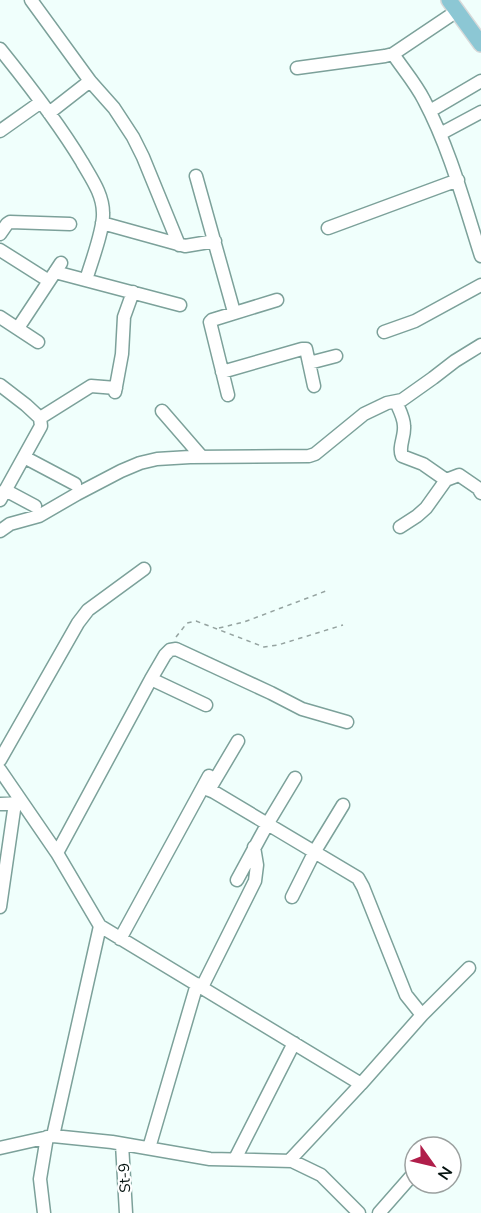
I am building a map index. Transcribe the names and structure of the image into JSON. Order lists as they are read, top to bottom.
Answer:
{
  "streets": {
    "street": ["St-9"]
  },
  "north": "bottom right"
}
